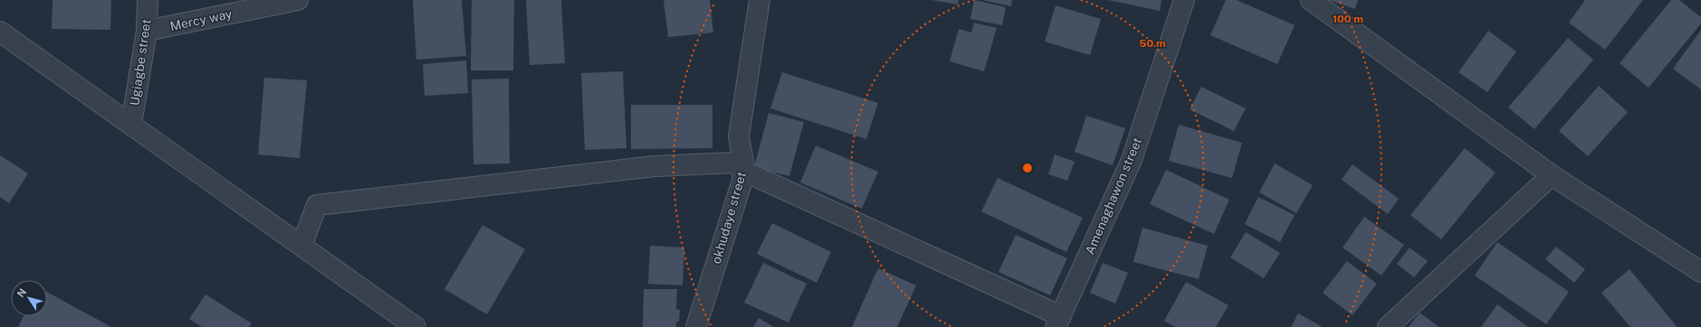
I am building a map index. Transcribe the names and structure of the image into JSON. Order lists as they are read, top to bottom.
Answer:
{
  "streets": {
    "street": [
      "Mercy way",
      "Ugiagbe street",
      "Amenaghawon street",
      "okhudaye street"
    ]
  },
  "crossings": [
    ["Mercy way", "Ugiagbe street"]
  ],
  "north": "top left",
  "rings": ["100 m", "50 m"]
}
